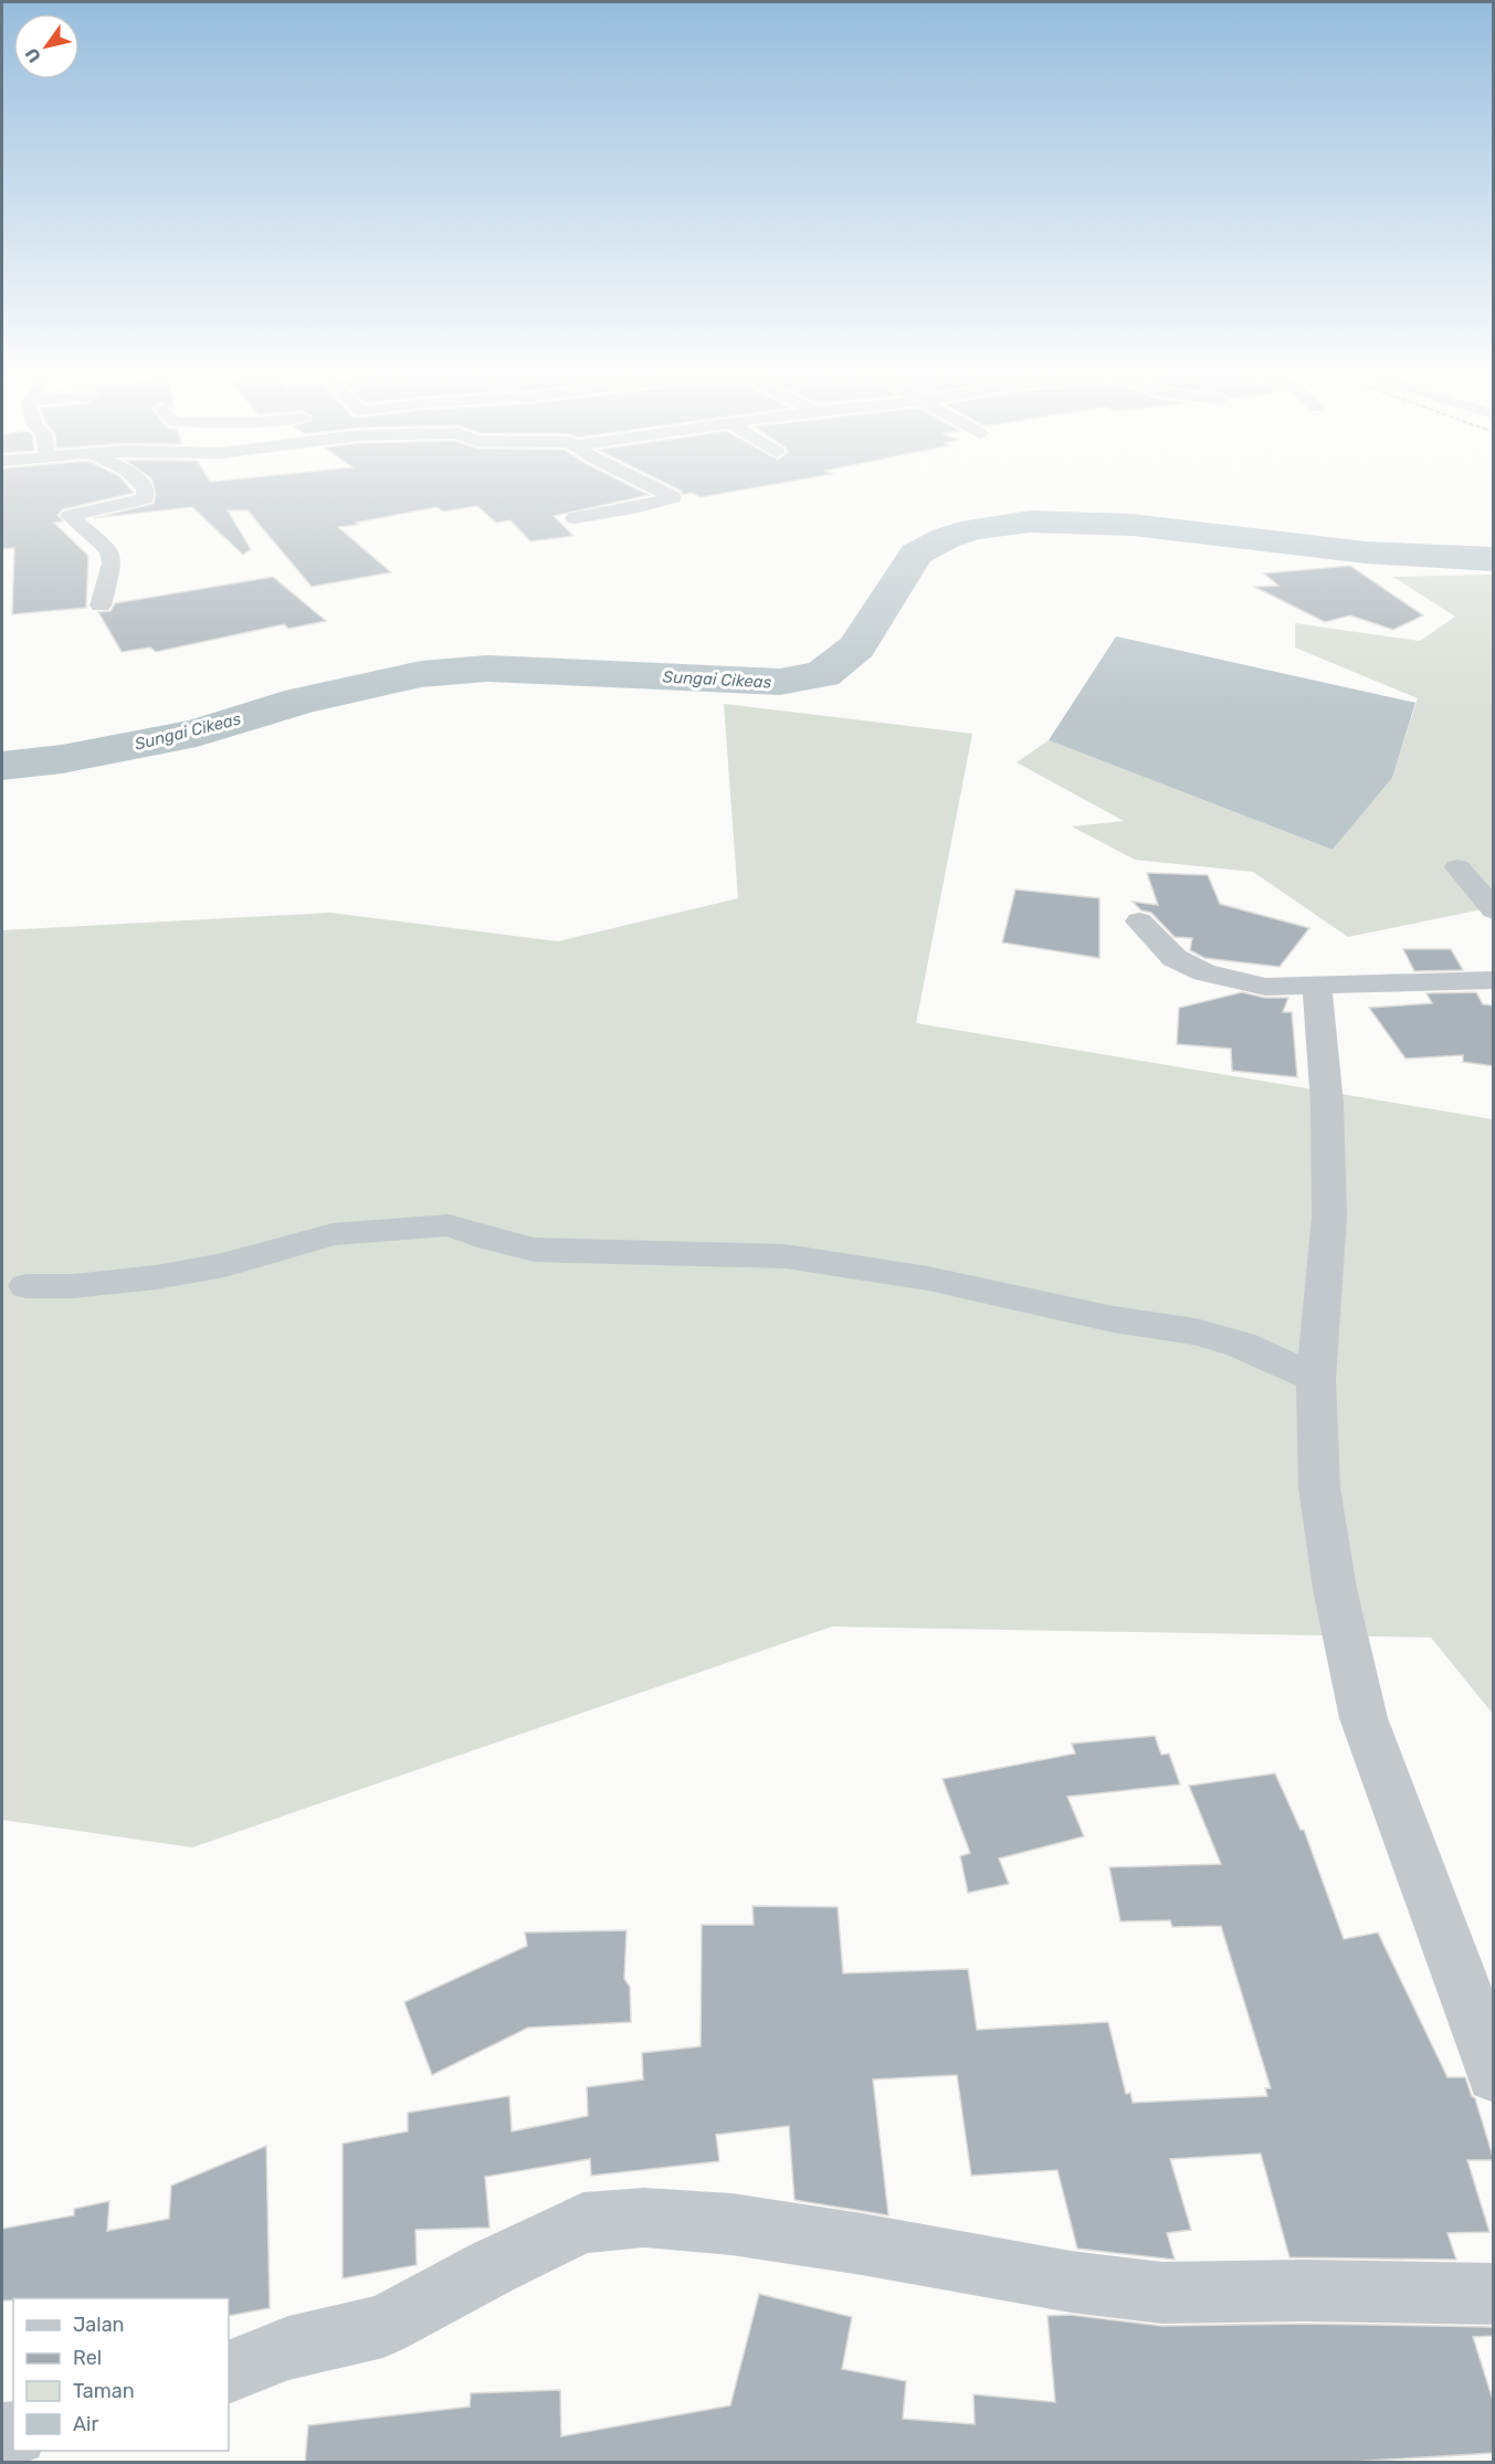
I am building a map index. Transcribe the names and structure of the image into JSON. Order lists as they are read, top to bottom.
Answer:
{
  "water": ["Sungai Cikeas"],
  "legend": [
    "Jalan",
    "Rel",
    "Taman",
    "Air"
  ],
  "north": "bottom left"
}
